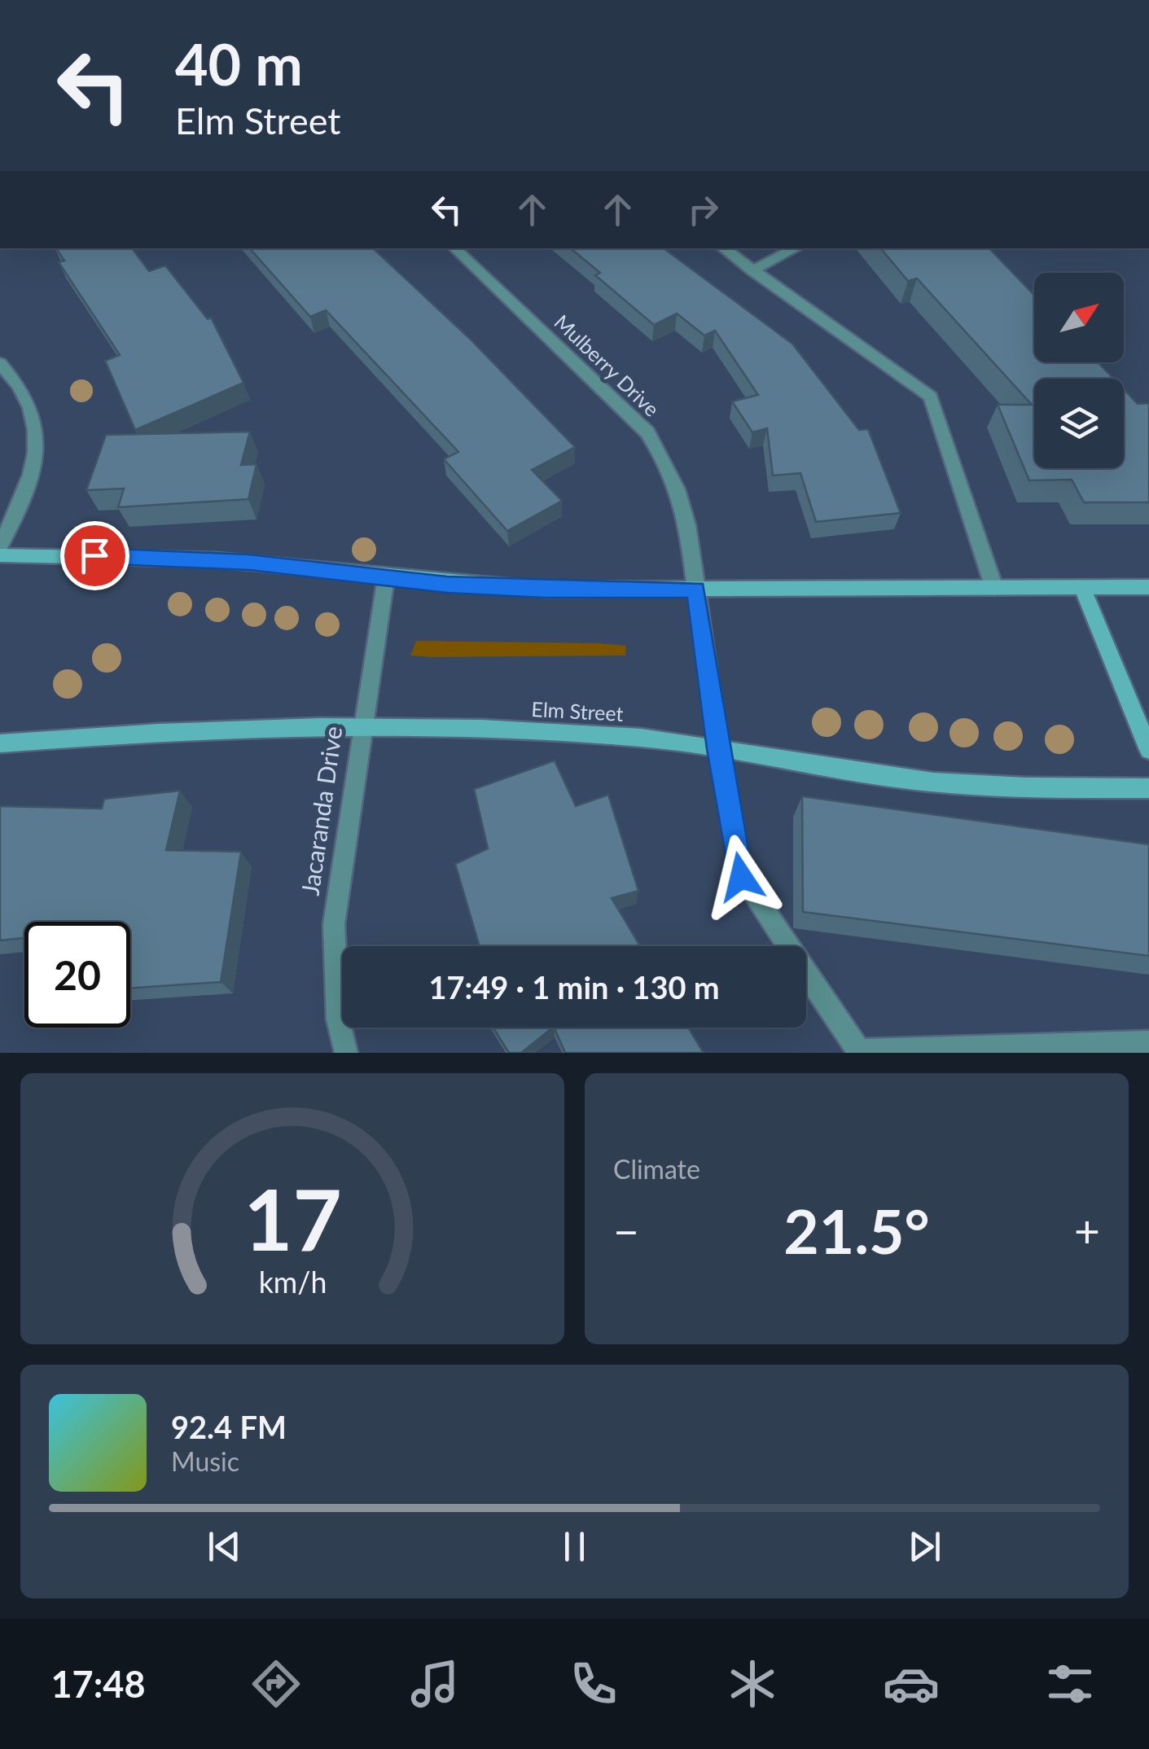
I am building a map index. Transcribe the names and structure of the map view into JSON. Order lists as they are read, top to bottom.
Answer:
{
  "streets": {
    "street": ["Mulberry Drive", "Elm Street", "Jacaranda Drive"]
  },
  "crossings": [
    ["Mulberry Drive", "Elm Street"],
    ["Elm Street", "Jacaranda Drive"]
  ],
  "north": "top right",
  "page": {
    "turn": ["40 m", "Elm Street"],
    "limit": "20",
    "trip": "17:49 · 1 min · 130 m",
    "tile": "Climate",
    "heat": ["−", "21.5°", "+"],
    "song": ["92.4 FM", "Music"],
    "tabs": "17:48",
    "gauge": ["17", "km/h"]
  }
}
